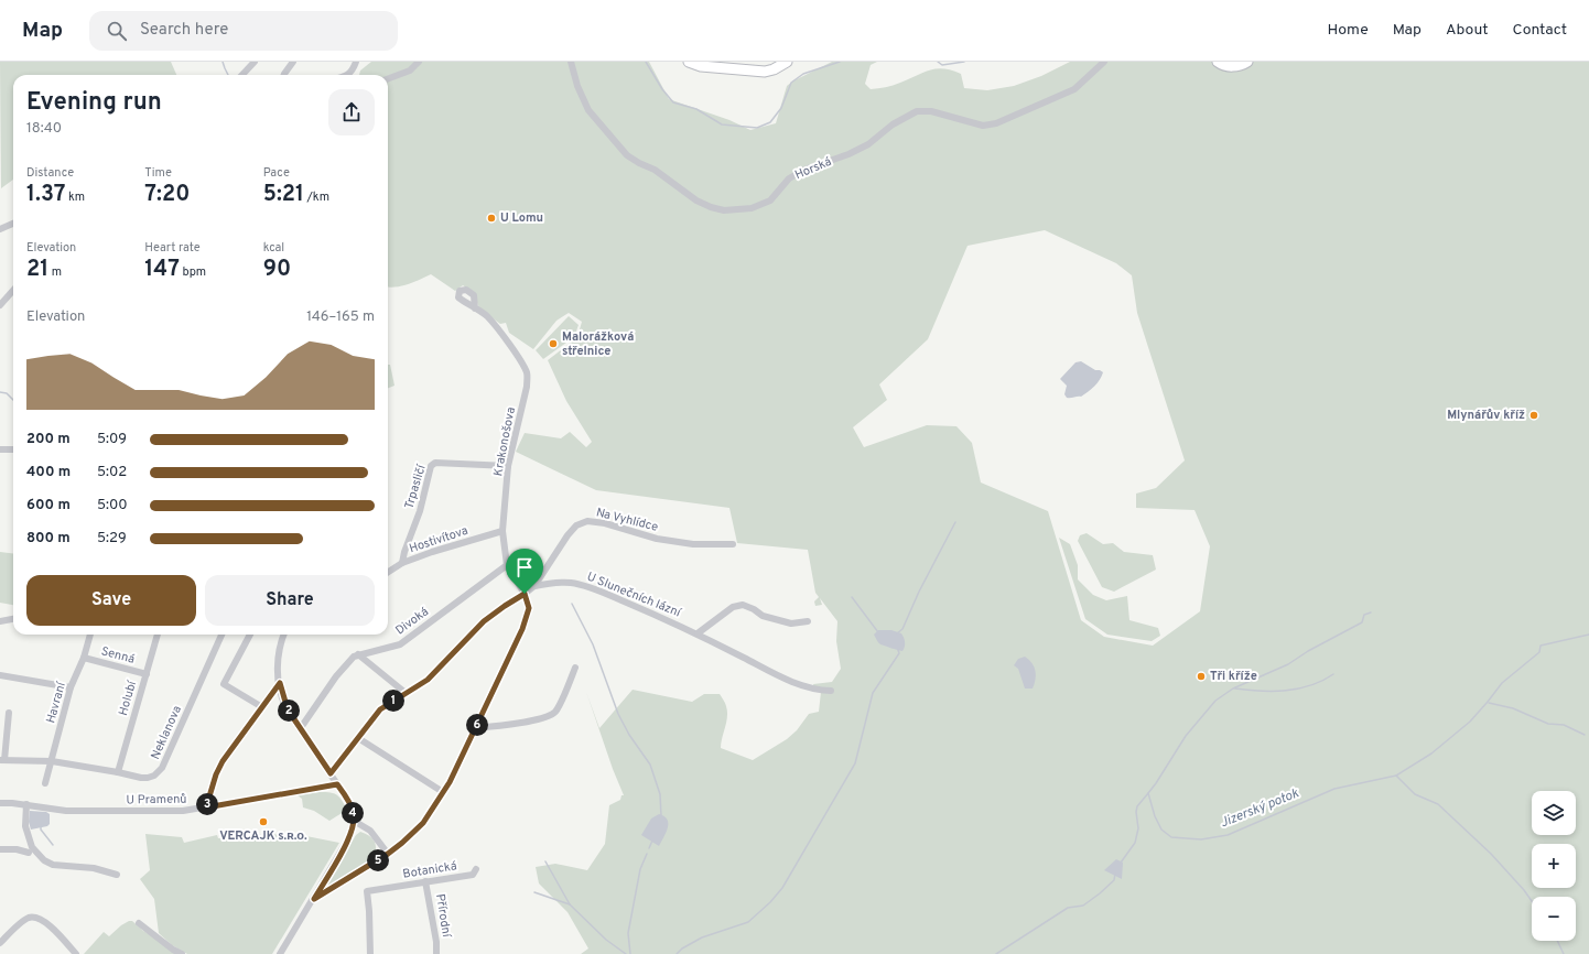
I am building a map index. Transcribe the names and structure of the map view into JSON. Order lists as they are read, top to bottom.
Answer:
{
  "streets": {
    "street": [
      "Horská",
      "Krakonošova",
      "Trpasličí",
      "Na Vyhlídce",
      "Hostivítova",
      "U Slunečních lázní",
      "Divoká",
      "Senná",
      "Holubí",
      "Havraní",
      "Neklanova",
      "U Pramenů",
      "Botanická",
      "Přírodní"
    ]
  },
  "crossings": [
    ["Krakonošova", "Trpasličí"],
    ["Krakonošova", "Na Vyhlídce"],
    ["Krakonošova", "Hostivítova"],
    ["Krakonošova", "Divoká"],
    ["Trpasličí", "Hostivítova"],
    ["Na Vyhlídce", "U Slunečních lázní"],
    ["Senná", "Holubí"],
    ["Senná", "Havraní"],
    ["Holubí", "Neklanova"],
    ["Havraní", "Neklanova"],
    ["Botanická", "Přírodní"]
  ],
  "water": ["Jizerský potok"],
  "places": [
    "U Lomu",
    "Malorážková střelnice",
    "Mlynářův kříž",
    "Tři kříže",
    "VERCAJK s.ʀ.ᴏ."
  ],
  "page": {
    "header": "Map",
    "search": "Search here",
    "nav": [
      "Home",
      "Map",
      "About",
      "Contact"
    ],
    "heading": ["Evening run", "18:40"],
    "stats": [
      ["Distance", "1.37 km"],
      ["Time", "7:20"],
      ["Pace", "5:21 /km"],
      ["Elevation", "21 m"],
      ["Heart rate", "147 bpm"],
      ["kcal", "90"]
    ],
    "chart": ["Elevation", "146–165 m"],
    "list": [
      {
        "name": "200 m",
        "note": "5:09"
      },
      {
        "name": "400 m",
        "note": "5:02"
      },
      {
        "name": "600 m",
        "note": "5:00"
      },
      {
        "name": "800 m",
        "note": "5:29"
      }
    ],
    "buttons": ["Save", "Share"],
    "pins": [
      "1",
      "2",
      "6",
      "3",
      "4",
      "5"
    ],
    "map_buttons": ["+", "−"]
  }
}
